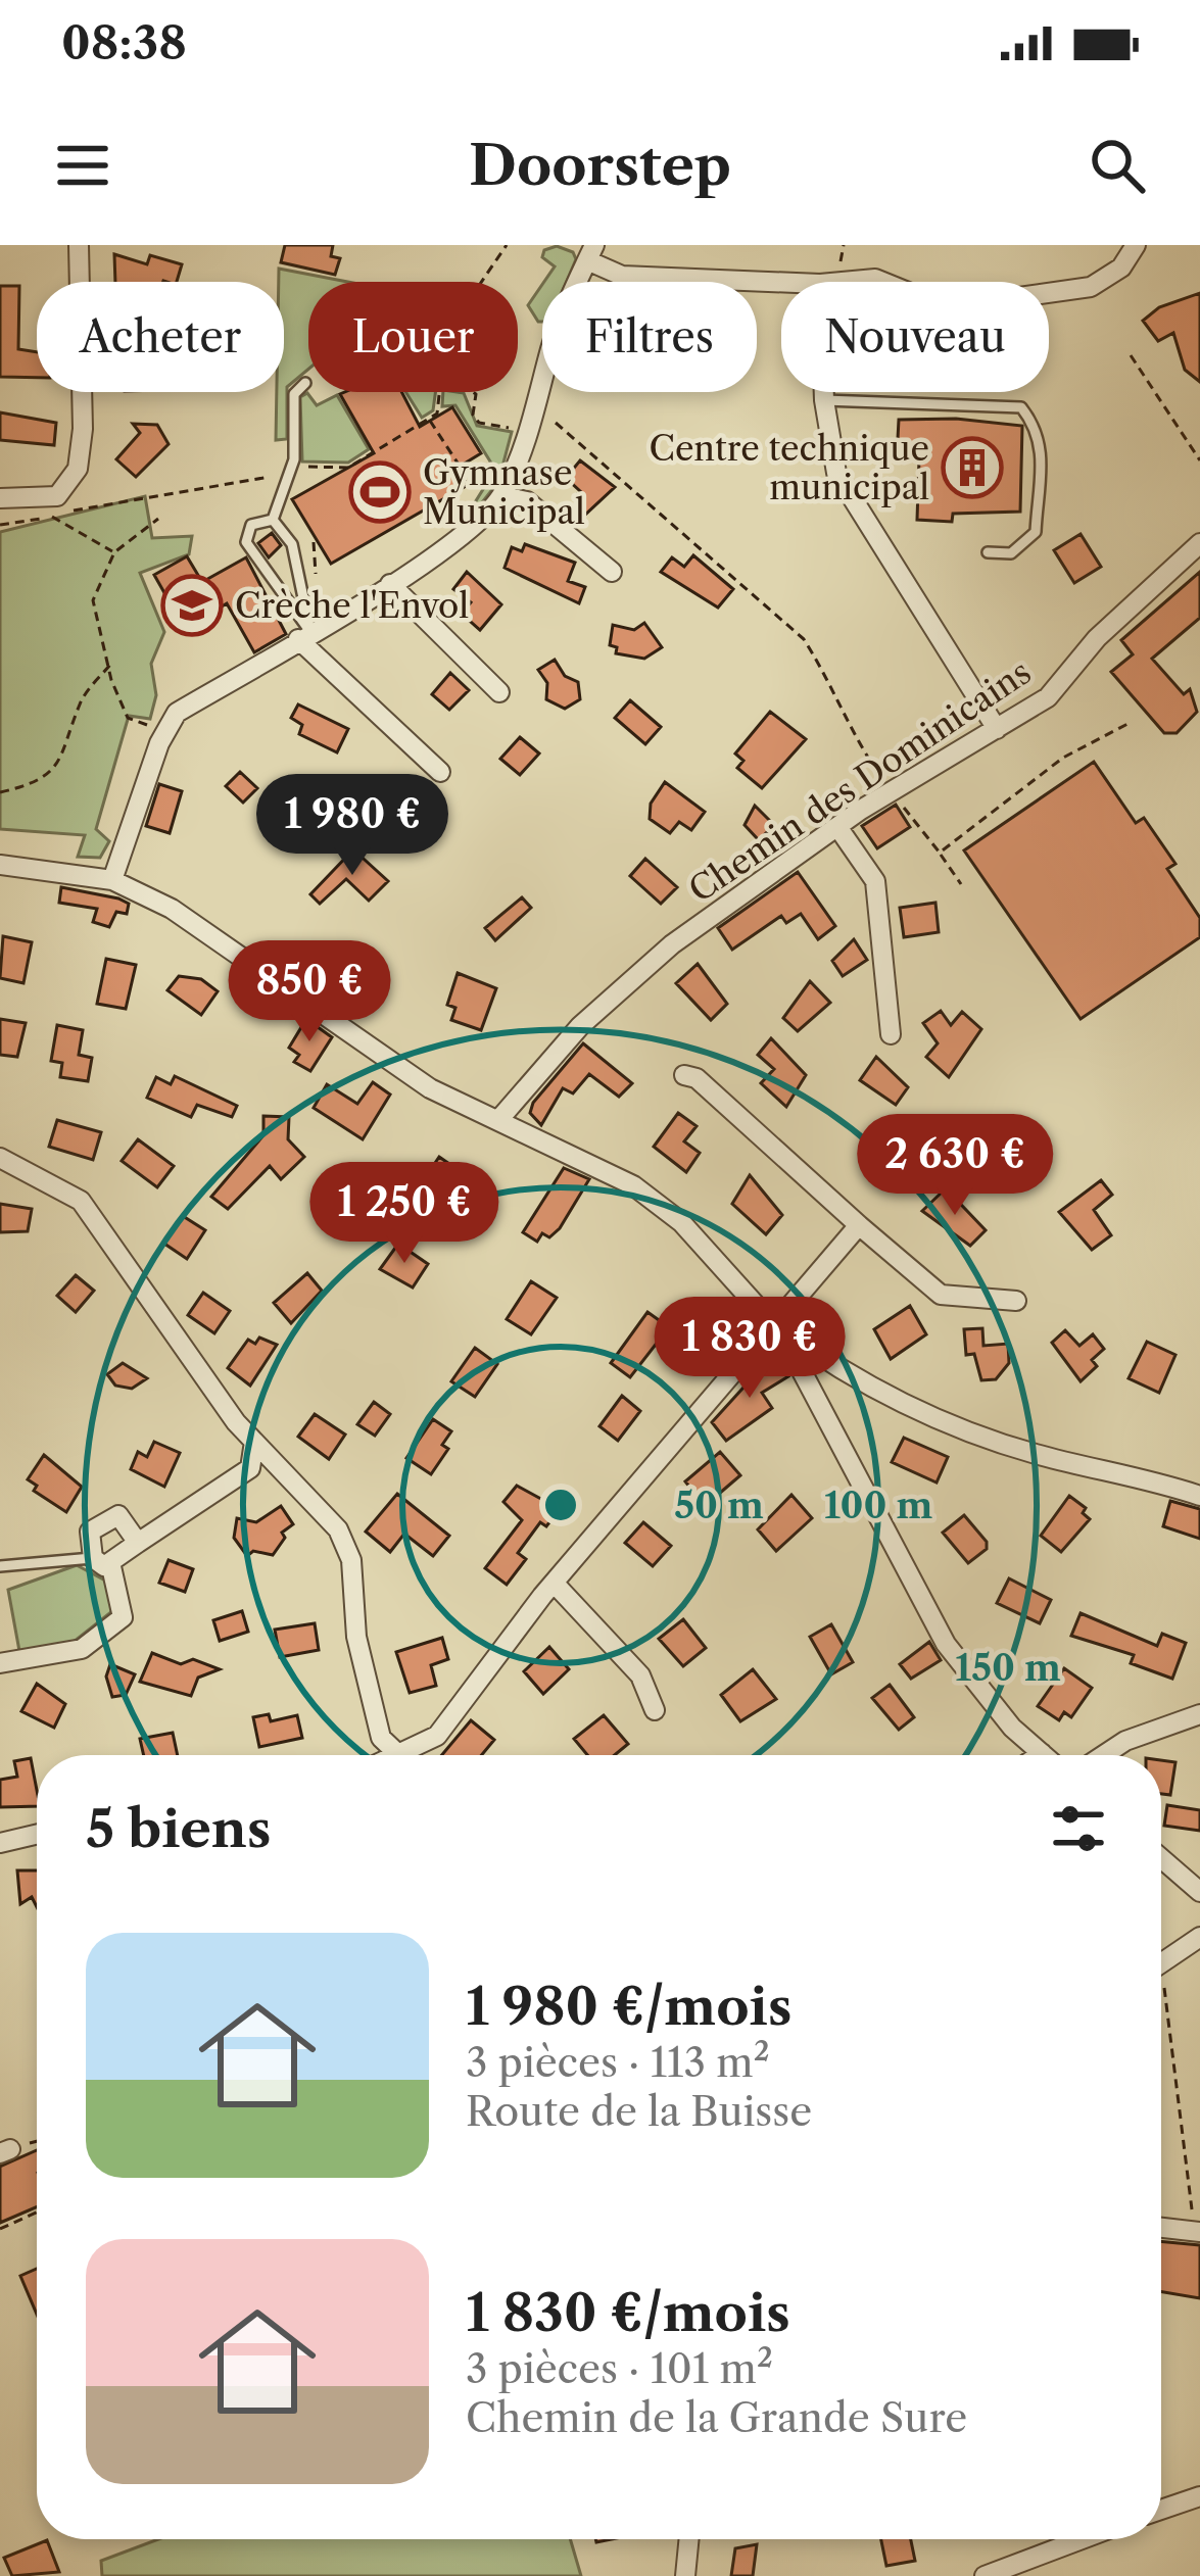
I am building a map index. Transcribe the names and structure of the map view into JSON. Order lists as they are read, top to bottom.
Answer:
{
  "streets": {
    "street": ["Chemin des Dominicains"]
  },
  "places": {
    "building": ["Centre technique municipal"],
    "sports": ["Gymnase Municipal"],
    "school or university": ["Crèche l'Envol"]
  },
  "page": {
    "status": "08:38",
    "header": "Doorstep",
    "chip": [
      "Acheter",
      "Louer",
      "Filtres",
      "Nouveau"
    ],
    "price": [
      "1 980 €",
      "850 €",
      "2 630 €",
      "1 250 €",
      "1 830 €"
    ],
    "heading": "5 biens",
    "list": [
      {
        "name": "1 980 €/mois",
        "note": "3 pièces · 113 m² · Route de la Buisse"
      },
      {
        "name": "1 830 €/mois",
        "note": "3 pièces · 101 m² · Chemin de la Grande Sure"
      }
    ]
  },
  "rings": ["50 m", "100 m", "150 m"]
}
